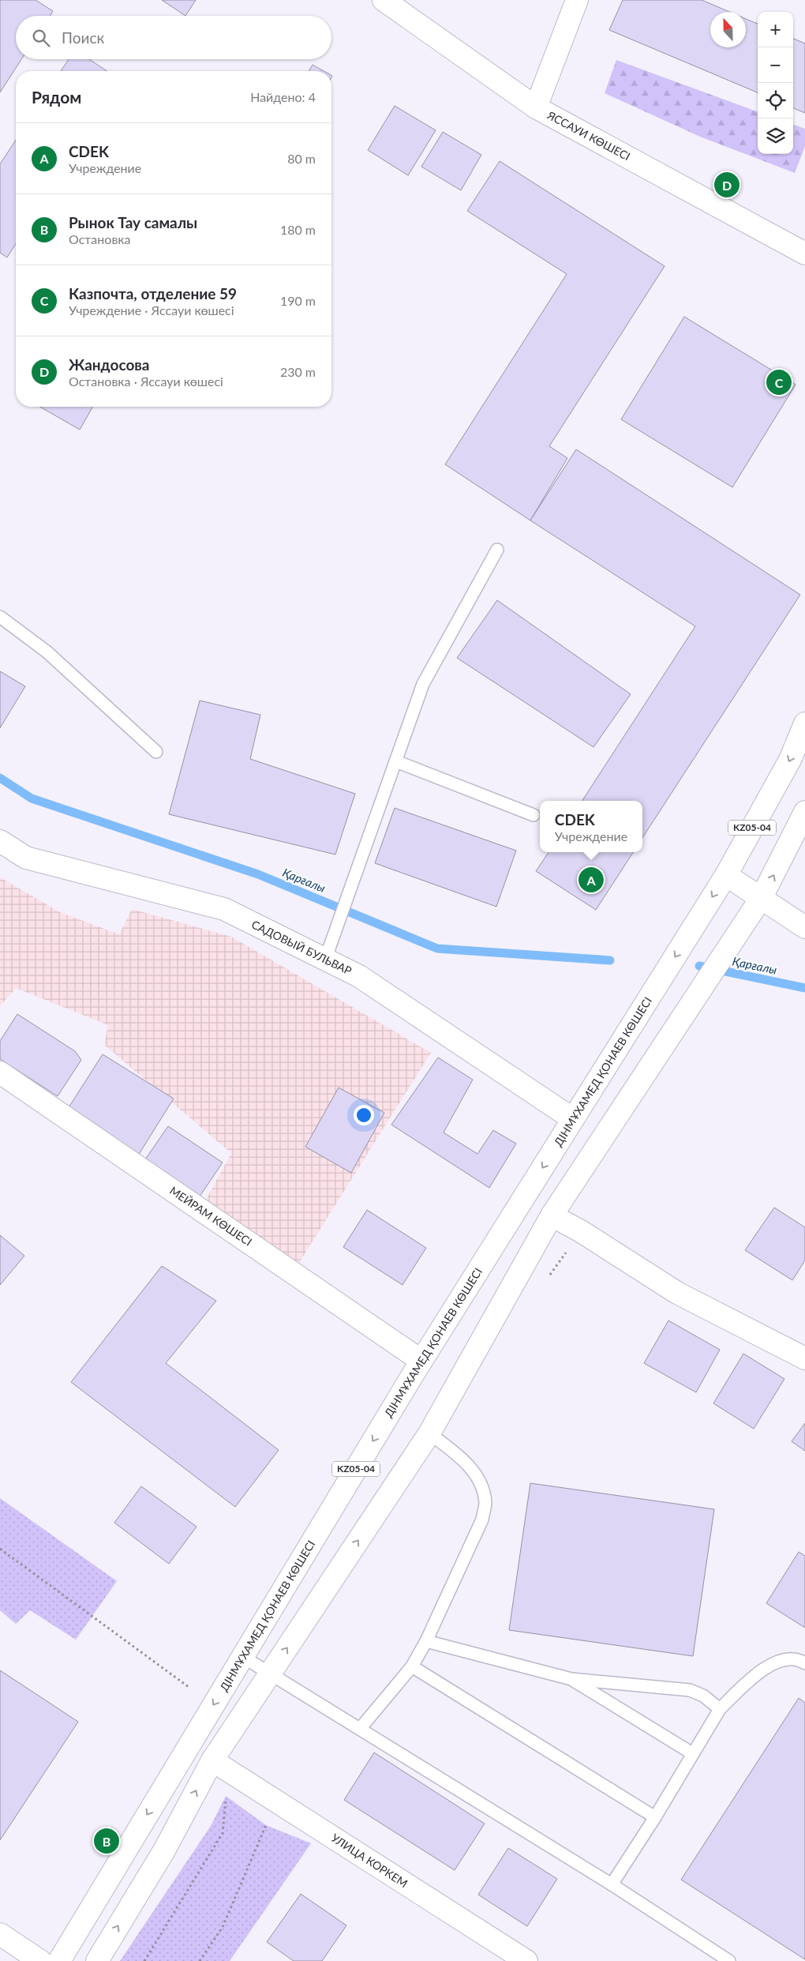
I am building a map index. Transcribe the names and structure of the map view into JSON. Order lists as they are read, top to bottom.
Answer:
{
  "streets": {
    "main road": [
      "ЯССАУИ КӨШЕСІ",
      "KZ05-04",
      "САДОВЫЙ БУЛЬВАР",
      "ДІНМҰХАМЕД ҚОНАЕВ КӨШЕСІ",
      "МЕЙРАМ КӨШЕСІ",
      "УЛИЦА КОРКЕМ"
    ]
  },
  "crossings": [
    ["KZ05-04", "УЛИЦА КОРКЕМ"],
    ["САДОВЫЙ БУЛЬВАР", "ДІНМҰХАМЕД ҚОНАЕВ КӨШЕСІ"],
    ["ДІНМҰХАМЕД ҚОНАЕВ КӨШЕСІ", "МЕЙРАМ КӨШЕСІ"]
  ],
  "water": ["Қарғалы"],
  "north": "top",
  "page": {
    "map_buttons": ["+", "−"],
    "search": "Поиск",
    "heading": ["Рядом", "Найдено: 4"],
    "list": [
      {
        "mark": "A",
        "name": "CDEK",
        "note": "Учреждение",
        "value": "80 m"
      },
      {
        "mark": "B",
        "name": "Рынок Тау самалы",
        "note": "Остановка",
        "value": "180 m"
      },
      {
        "mark": "C",
        "name": "Казпочта, отделение 59",
        "note": "Учреждение · Яссауи көшесі",
        "value": "190 m"
      },
      {
        "mark": "D",
        "name": "Жандосова",
        "note": "Остановка · Яссауи көшесі",
        "value": "230 m"
      }
    ],
    "pins": [
      "D",
      "C",
      "A",
      "B"
    ],
    "popup": ["CDEK", "Учреждение"]
  }
}
